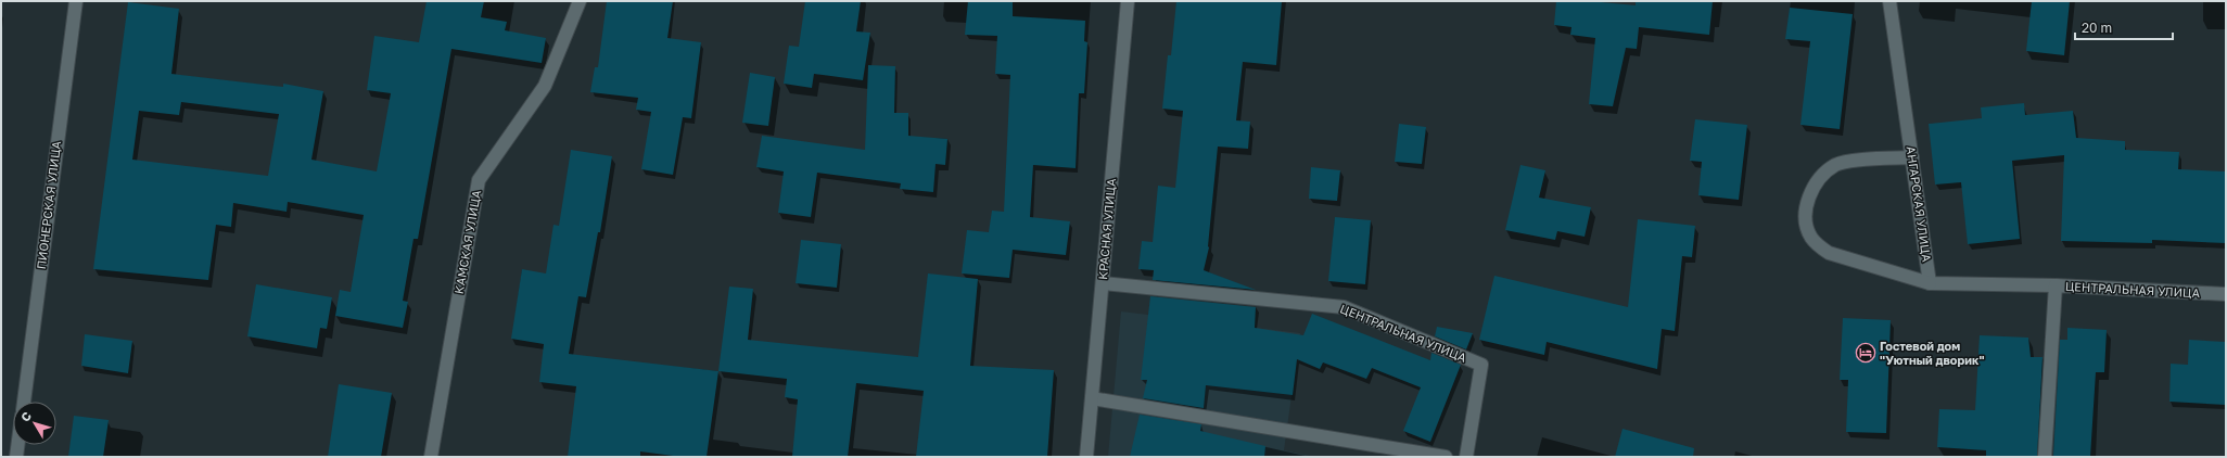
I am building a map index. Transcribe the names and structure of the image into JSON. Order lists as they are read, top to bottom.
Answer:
{
  "streets": {
    "street": [
      "АНГАРСКАЯ УЛИЦА",
      "ПИОНЕРСКАЯ УЛИЦА",
      "КРАСНАЯ УЛИЦА",
      "КАМСКАЯ УЛИЦА",
      "ЦЕНТРАЛЬНАЯ УЛИЦА"
    ]
  },
  "crossings": [
    ["КРАСНАЯ УЛИЦА", "ЦЕНТРАЛЬНАЯ УЛИЦА"]
  ],
  "places": {
    "hotel": ["Гостевой дом \"Уютный дворик\""]
  },
  "scale_bar": "20 m",
  "north": "top left"
}
